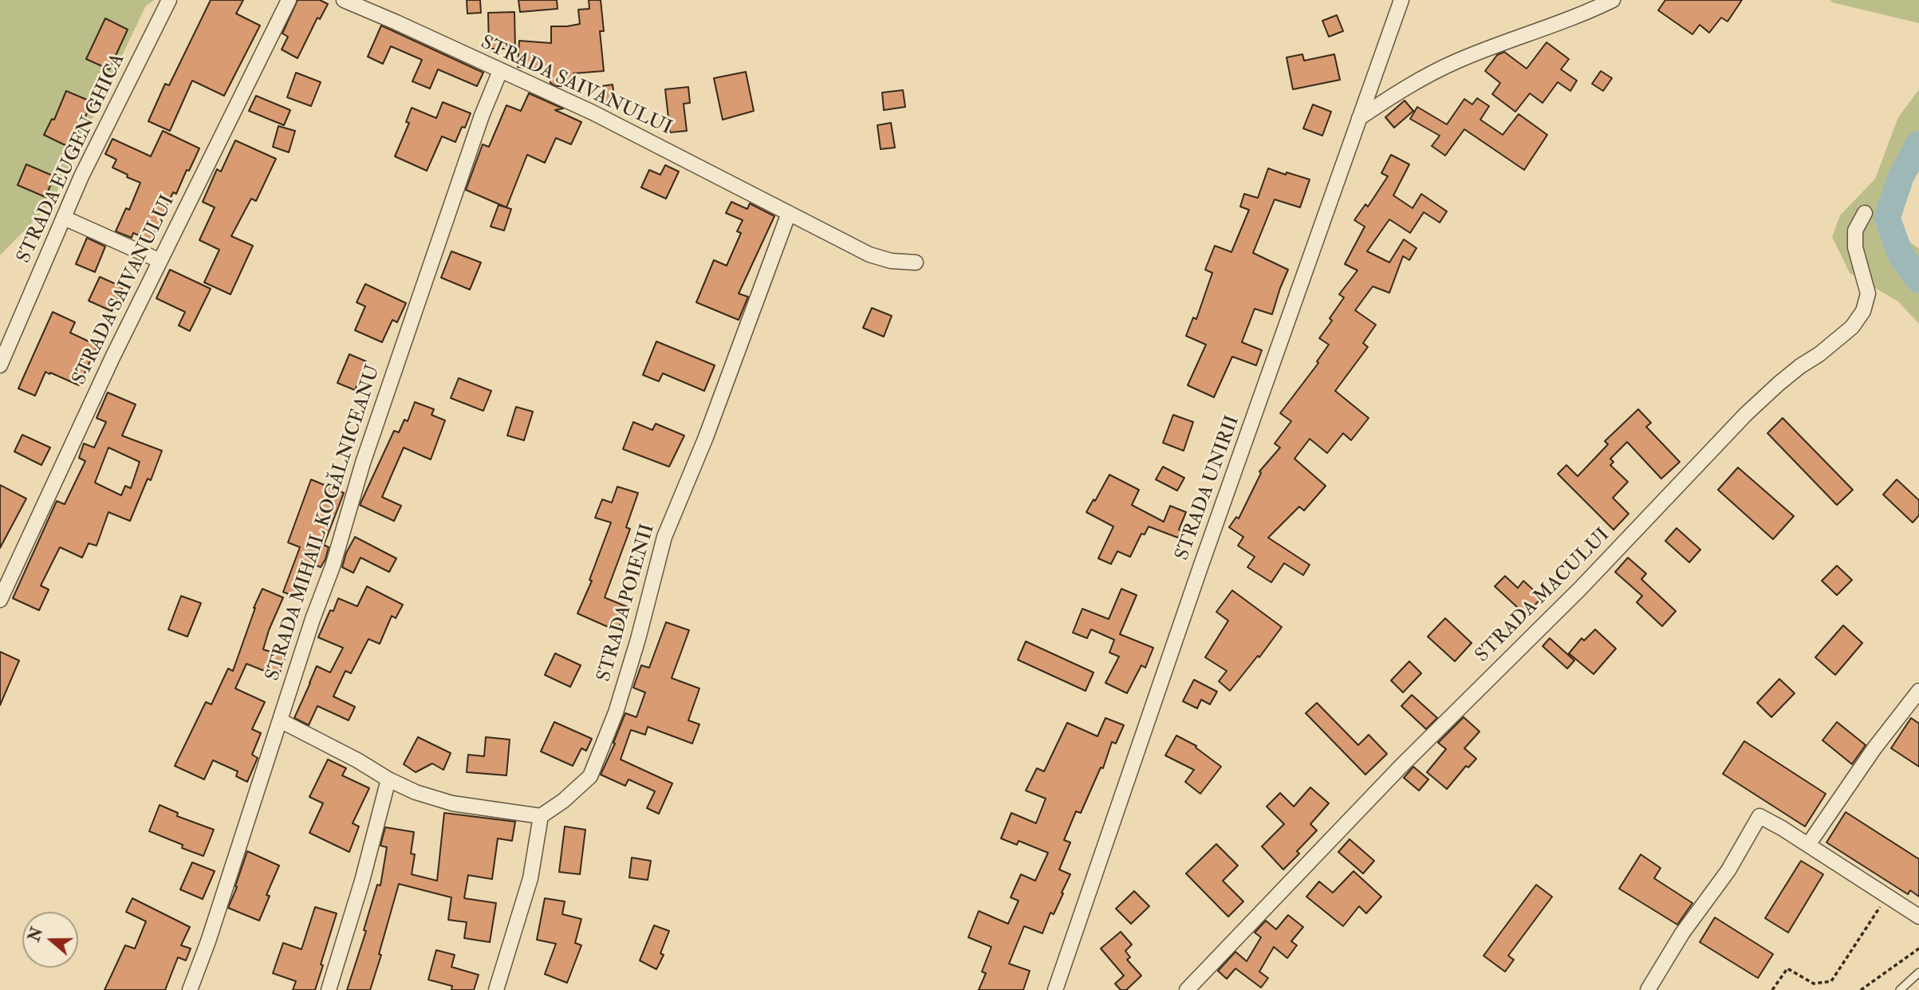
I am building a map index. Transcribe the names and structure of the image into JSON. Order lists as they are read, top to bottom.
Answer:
{
  "streets": {
    "street": [
      "STRADA SAIVANULUI",
      "STRADA EUGEN GHICA",
      "STRADA UNIRII",
      "STRADA MIHAIL KOGĂLNICEANU",
      "STRADA MACULUI",
      "STRADA POIENII"
    ]
  },
  "crossings": [
    ["STRADA SAIVANULUI", "STRADA MIHAIL KOGĂLNICEANU"],
    ["STRADA SAIVANULUI", "STRADA POIENII"]
  ],
  "north": "left"
}
